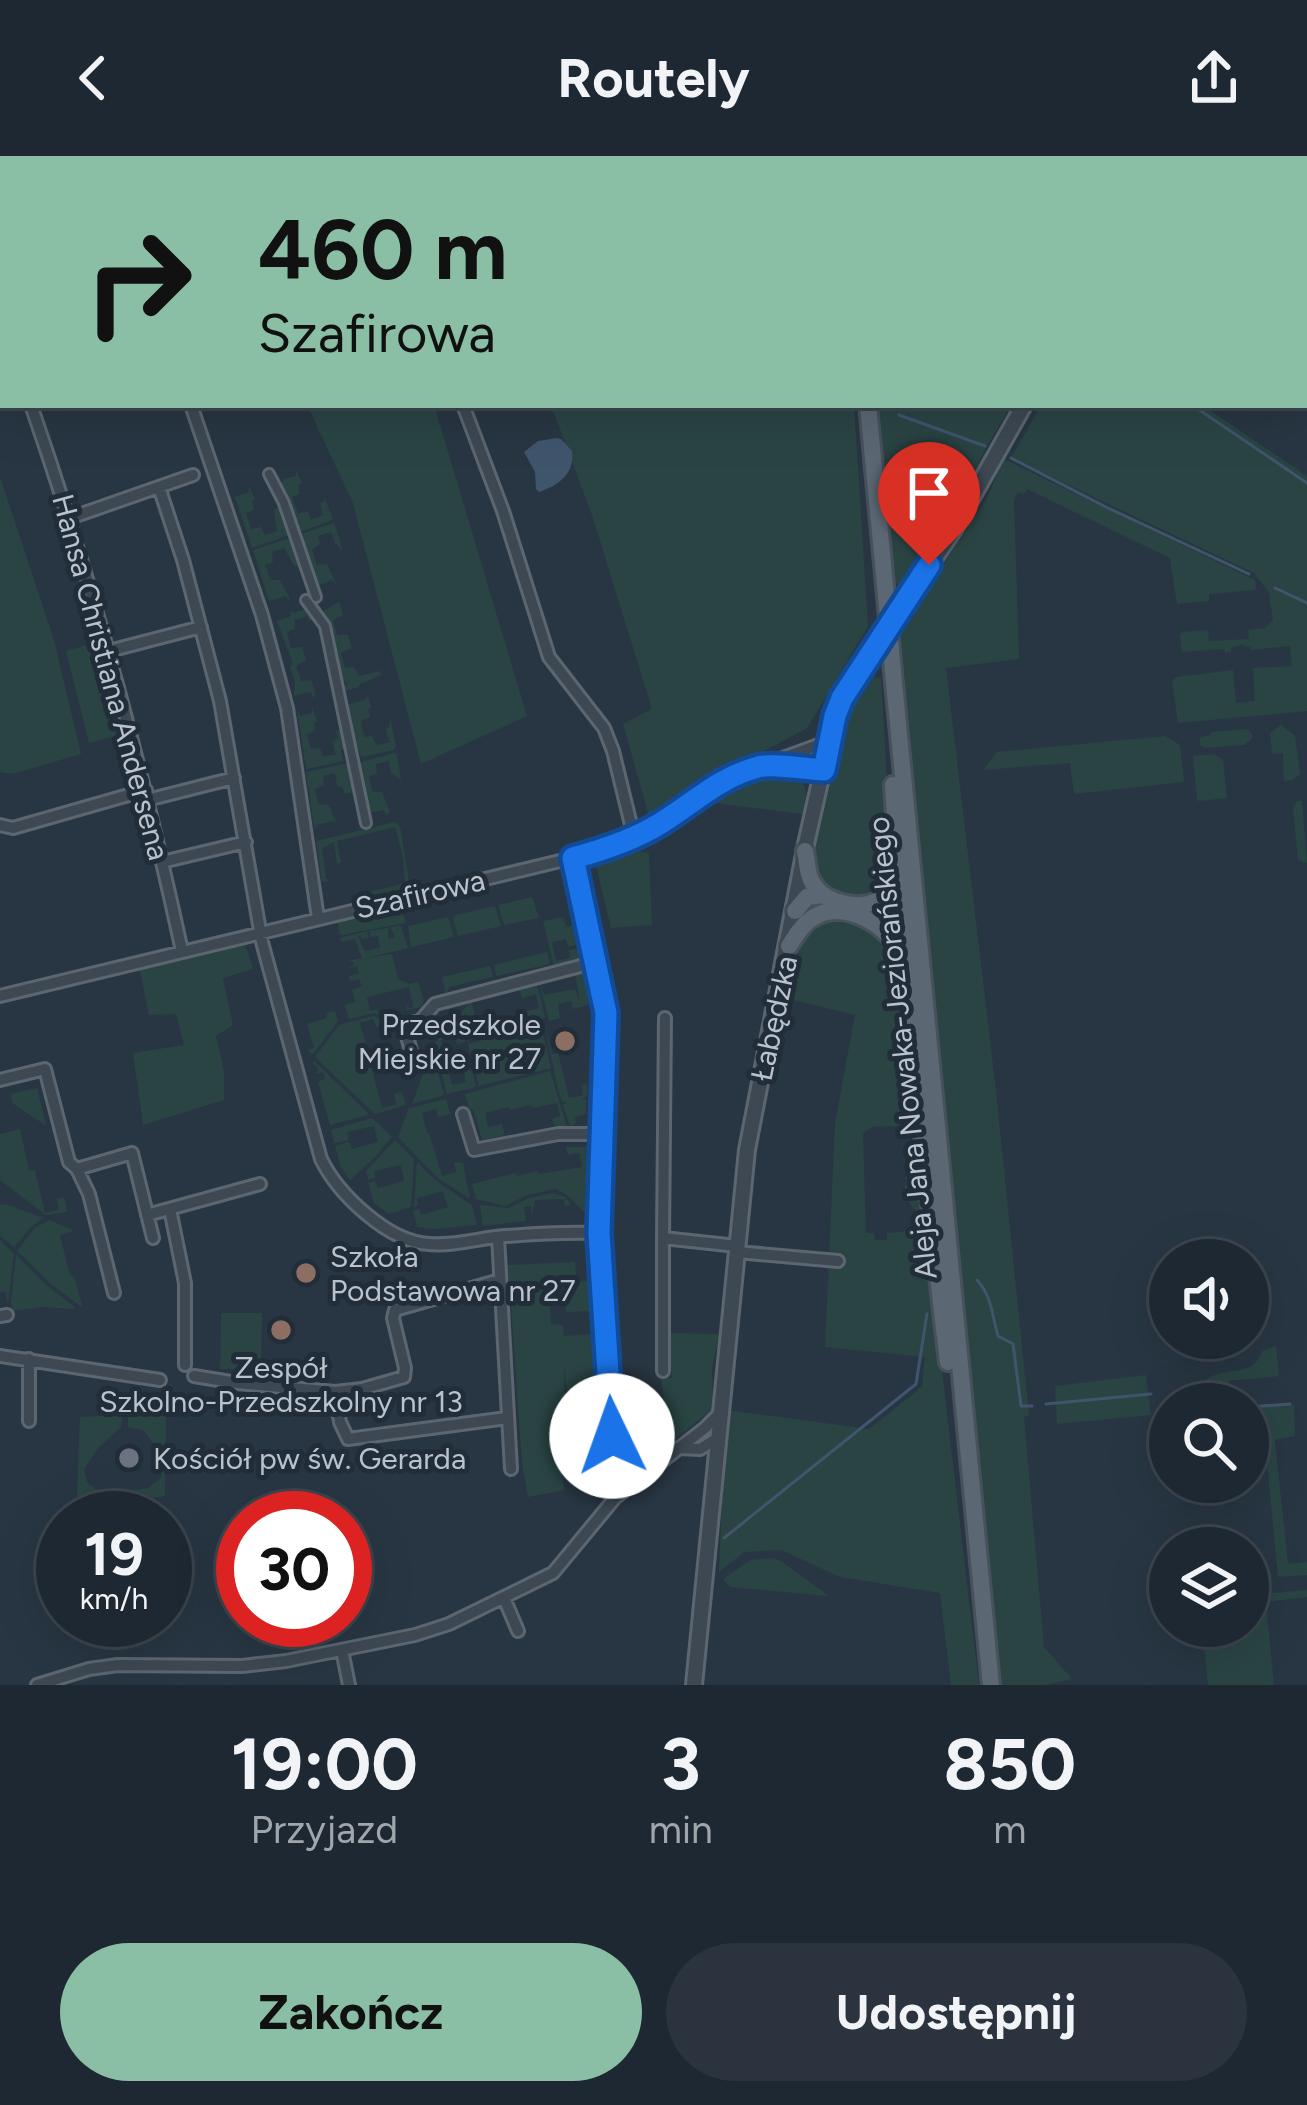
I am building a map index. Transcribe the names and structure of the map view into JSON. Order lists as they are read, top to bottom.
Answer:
{
  "streets": {
    "main road": ["Aleja Jana Nowaka-Jeziorańskiego"],
    "street": ["Hansa Christiana Andersena", "Szafirowa", "Łabędzka"]
  },
  "crossings": [
    ["Hansa Christiana Andersena", "Szafirowa"],
    ["Szafirowa", "Łabędzka"]
  ],
  "places": [
    "Przedszkole Miejskie nr 27",
    "Szkoła Podstawowa nr 27",
    "Zespół Szkolno-Przedszkolny nr 13",
    "Kościół pw św. Gerarda"
  ],
  "page": {
    "header": "Routely",
    "turn": ["460 m", "Szafirowa"],
    "speed": "19 km/h",
    "limit": "30",
    "eta": [
      "19:00",
      "Przyjazd",
      "3",
      "min",
      "850",
      "m"
    ],
    "buttons": ["Zakończ", "Udostępnij"]
  }
}
